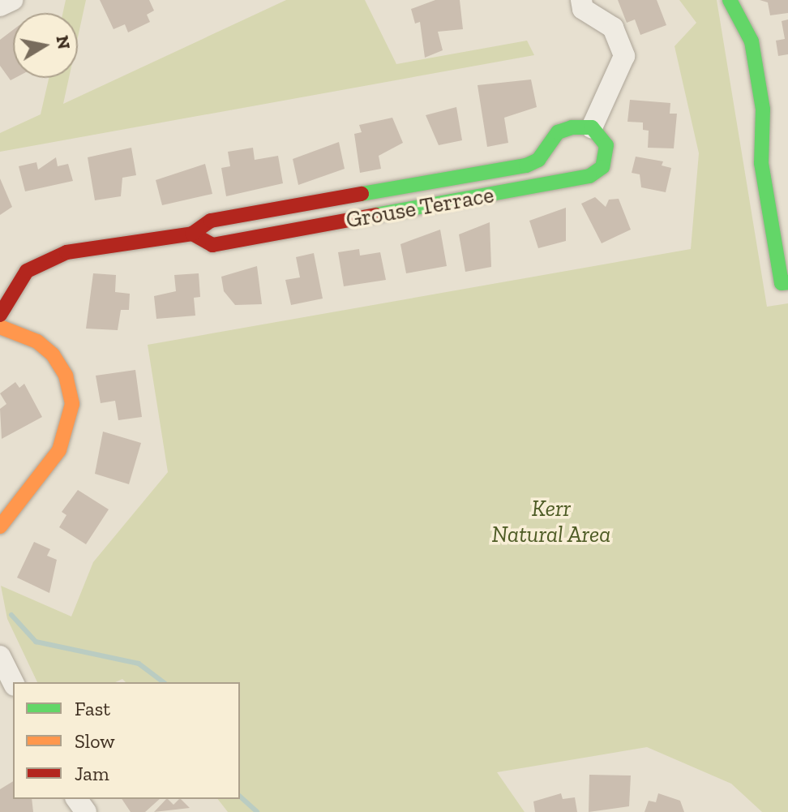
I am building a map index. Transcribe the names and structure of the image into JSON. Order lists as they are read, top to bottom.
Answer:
{
  "streets": {
    "street": ["Grouse Terrace"]
  },
  "parks": ["Kerr Natural Area"],
  "legend": ["Fast", "Slow", "Jam"],
  "north": "right"
}
